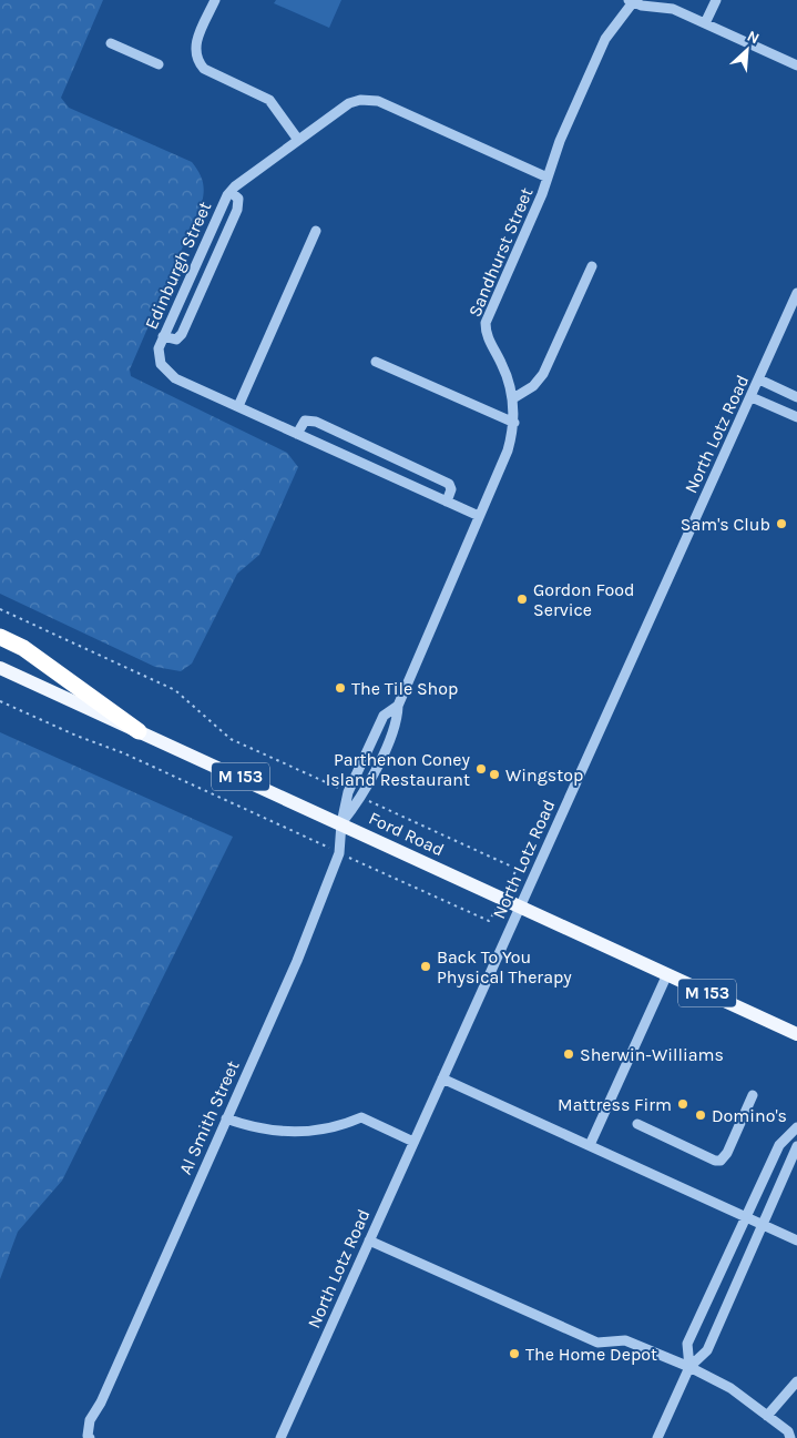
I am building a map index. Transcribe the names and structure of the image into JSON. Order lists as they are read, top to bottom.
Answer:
{
  "streets": {
    "main road": ["M 153", "Ford Road"],
    "street": [
      "Sandhurst Street",
      "Edinburgh Street",
      "North Lotz Road",
      "Al Smith Street"
    ]
  },
  "crossings": [
    ["Sandhurst Street", "Edinburgh Street"],
    ["Sandhurst Street", "Ford Road"],
    ["Sandhurst Street", "Al Smith Street"],
    ["North Lotz Road", "Ford Road"],
    ["Ford Road", "Al Smith Street"]
  ],
  "places": [
    "Sam's Club",
    "Gordon Food Service",
    "The Tile Shop",
    "Parthenon Coney Island Restaurant",
    "Wingstop",
    "Back To You Physical Therapy",
    "Sherwin-Williams",
    "Mattress Firm",
    "Domino's",
    "The Home Depot"
  ],
  "north": "top right"
}
